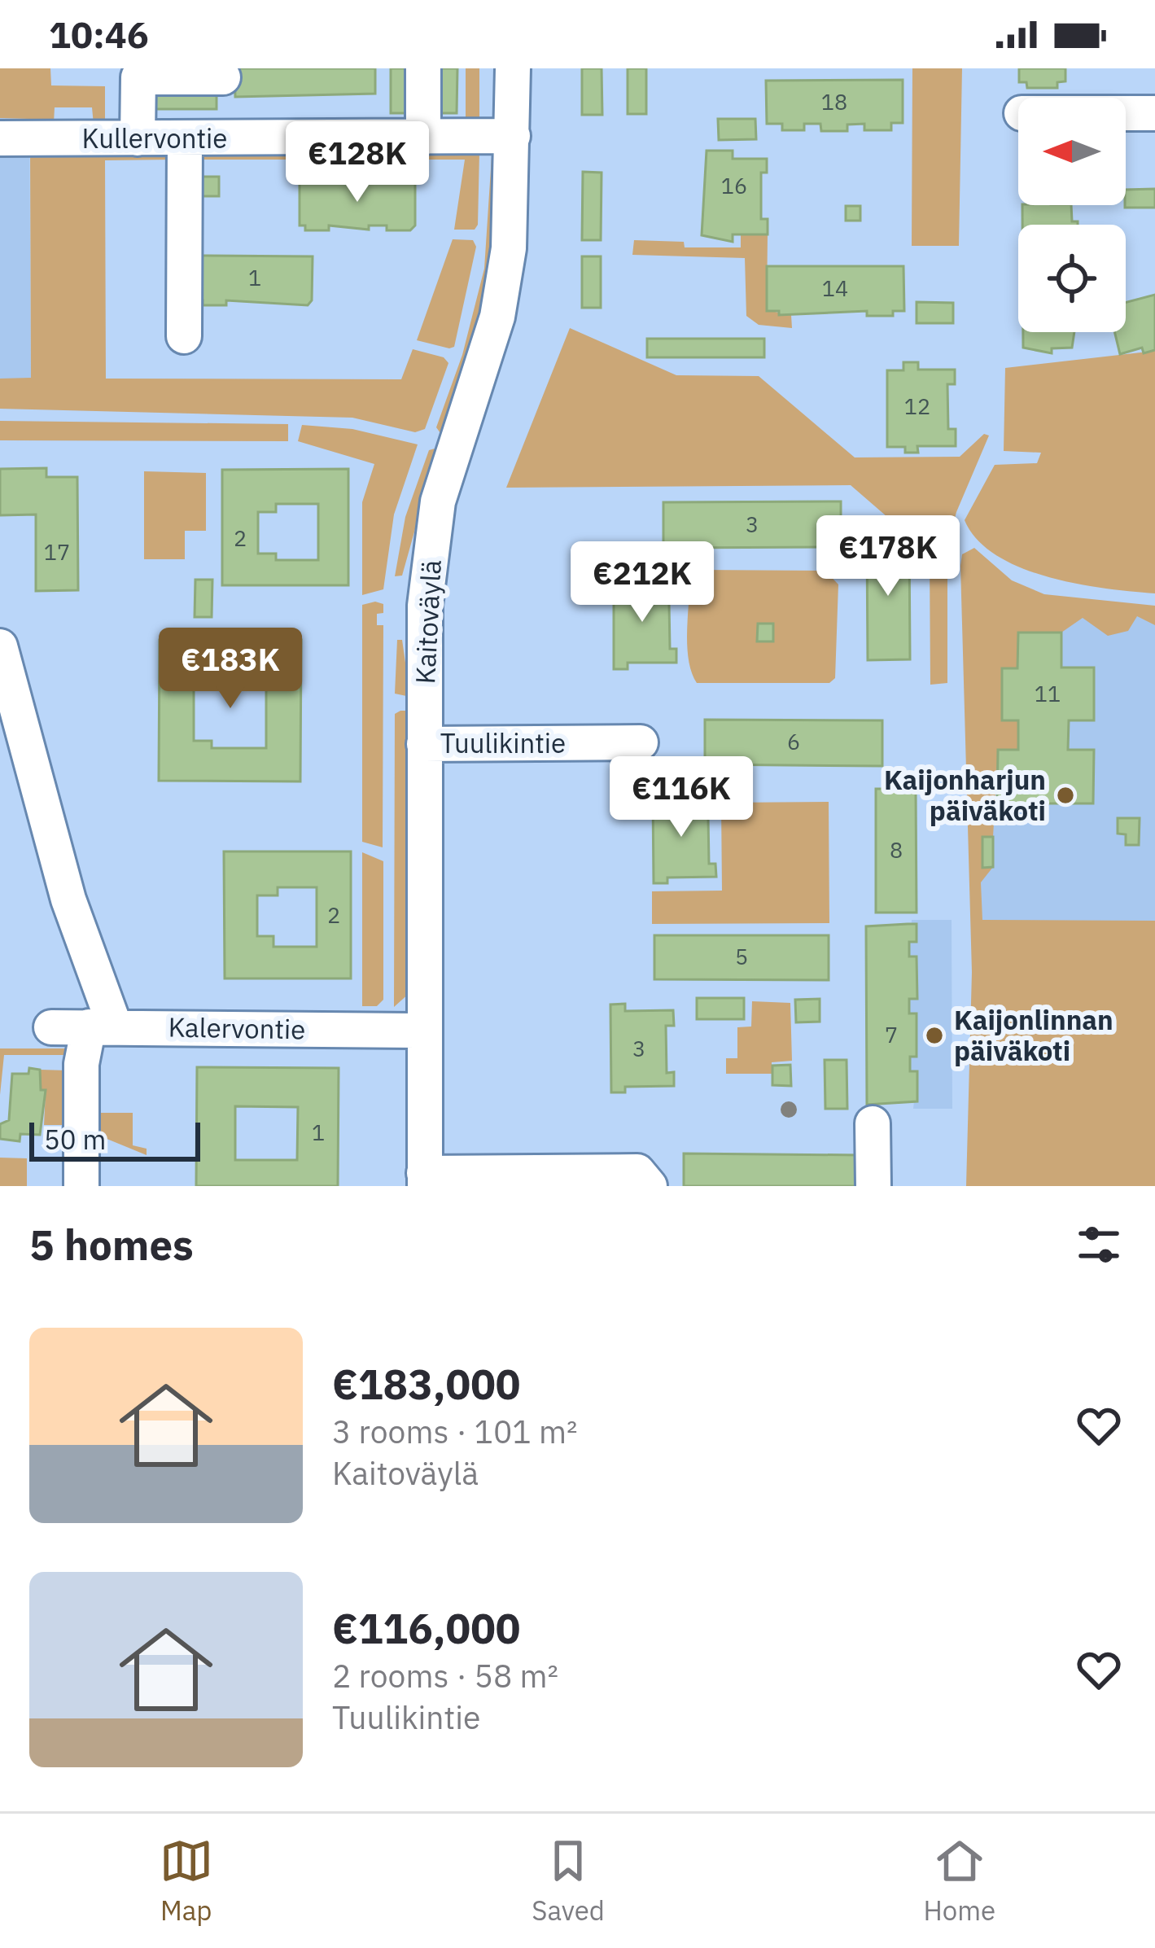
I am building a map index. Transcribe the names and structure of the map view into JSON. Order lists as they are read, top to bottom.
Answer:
{
  "streets": {
    "street": [
      "Kullervontie",
      "Kaitoväylä",
      "Tuulikintie",
      "Kalervontie"
    ]
  },
  "crossings": [
    ["Kullervontie", "Kaitoväylä"],
    ["Kaitoväylä", "Tuulikintie"],
    ["Kaitoväylä", "Kalervontie"]
  ],
  "places": ["Kaijonharjun päiväkoti", "Kaijonlinnan päiväkoti"],
  "house_numbers": [
    "18",
    "16",
    "1",
    "14",
    "12",
    "3",
    "2",
    "17",
    "11",
    "6",
    "8",
    "2",
    "5",
    "7",
    "3",
    "1"
  ],
  "scale_bar": "50 m",
  "north": "left",
  "page": {
    "status": "10:46",
    "price": [
      "€128K",
      "€178K",
      "€212K",
      "€183K",
      "€116K"
    ],
    "scale": "50 m",
    "heading": "5 homes",
    "list": [
      {
        "name": "€183,000",
        "note": "3 rooms · 101 m² · Kaitoväylä"
      },
      {
        "name": "€116,000",
        "note": "2 rooms · 58 m² · Tuulikintie"
      }
    ],
    "tabs": ["Map", "Saved", "Home"]
  }
}
